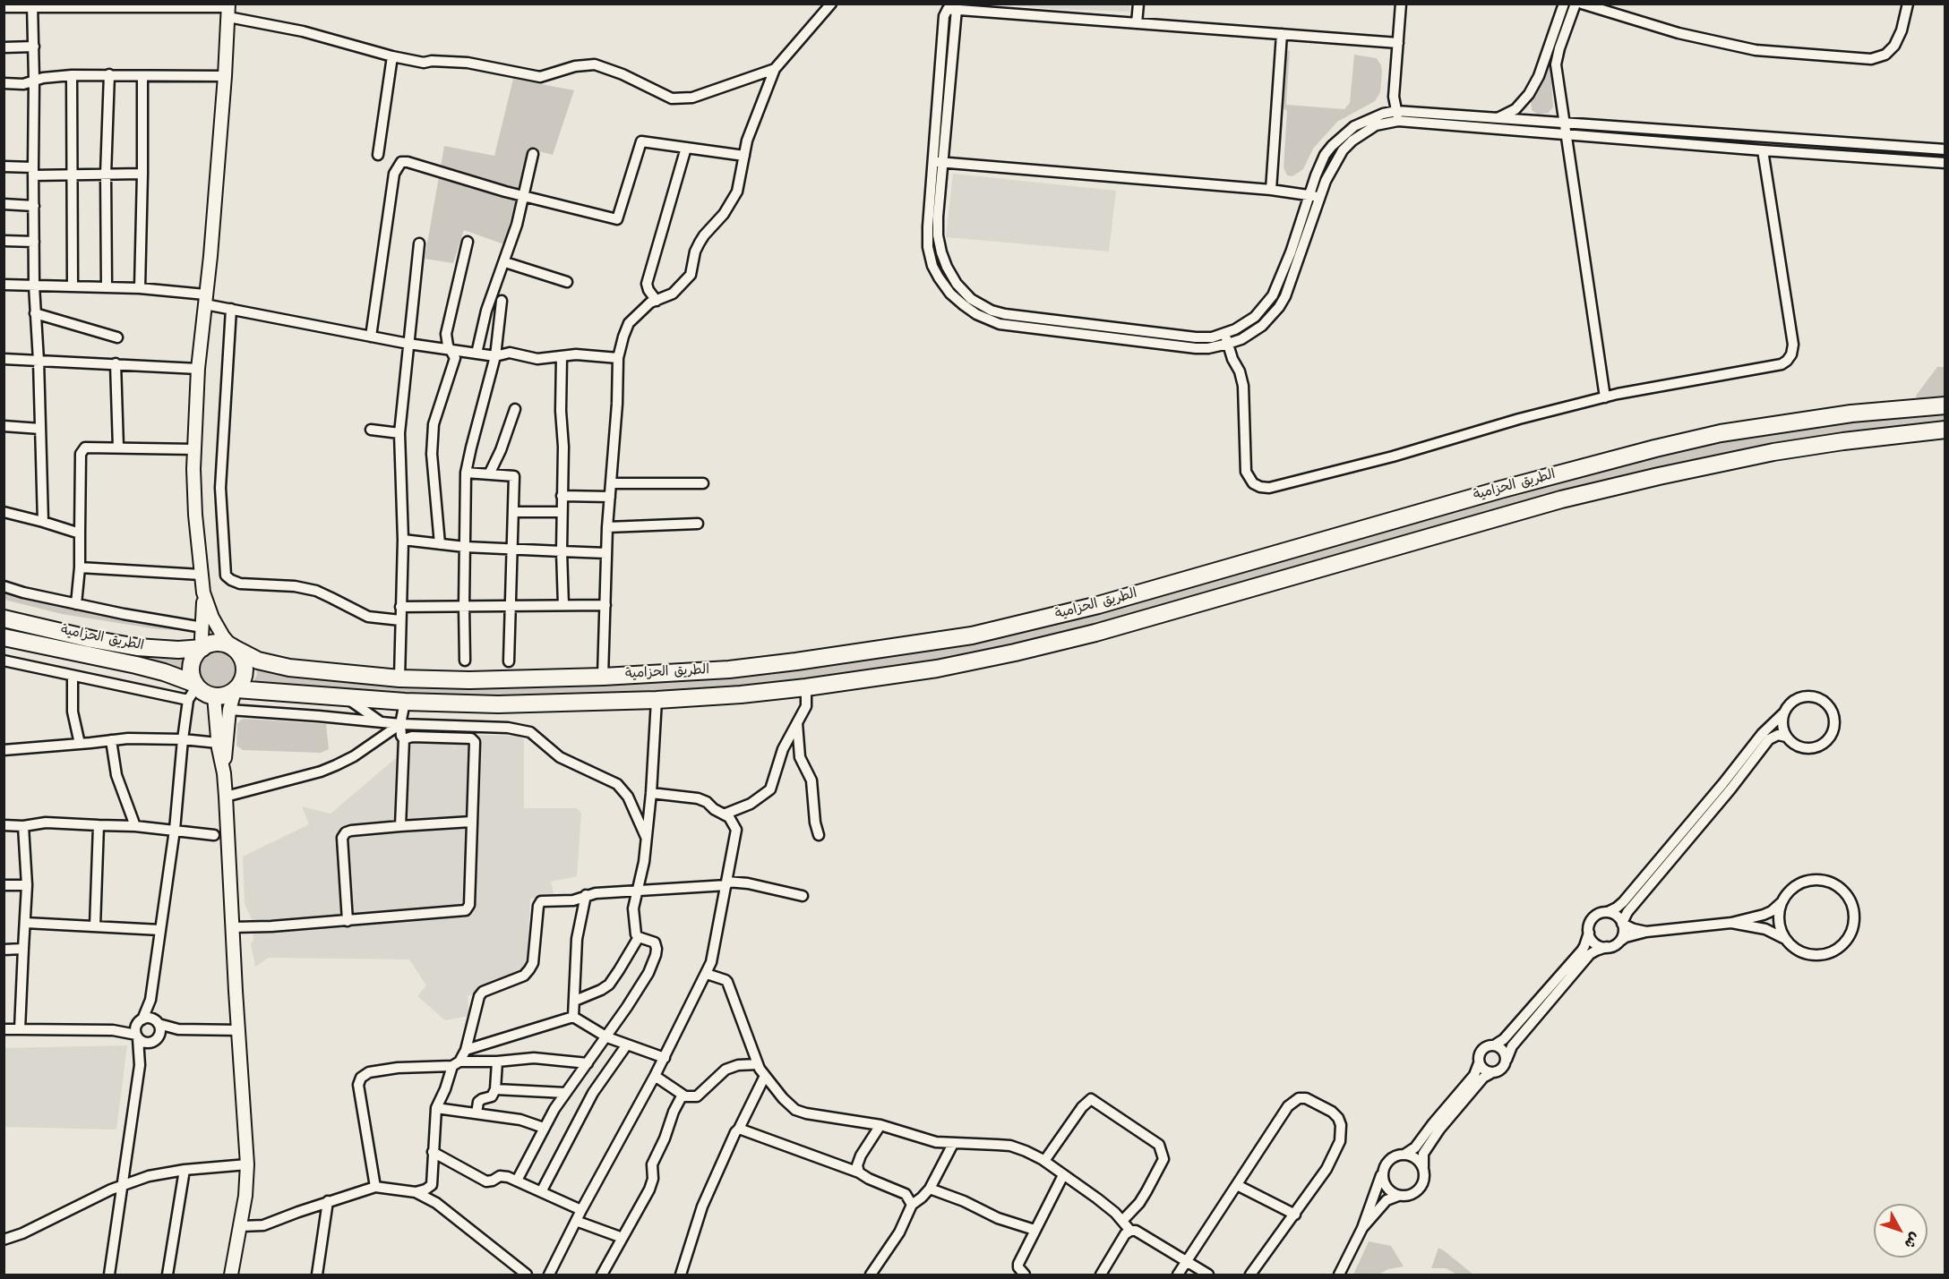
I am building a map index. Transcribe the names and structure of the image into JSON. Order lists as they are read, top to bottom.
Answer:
{
  "streets": {
    "highway": ["الطريق الحزامية"]
  },
  "north": "bottom right"
}
